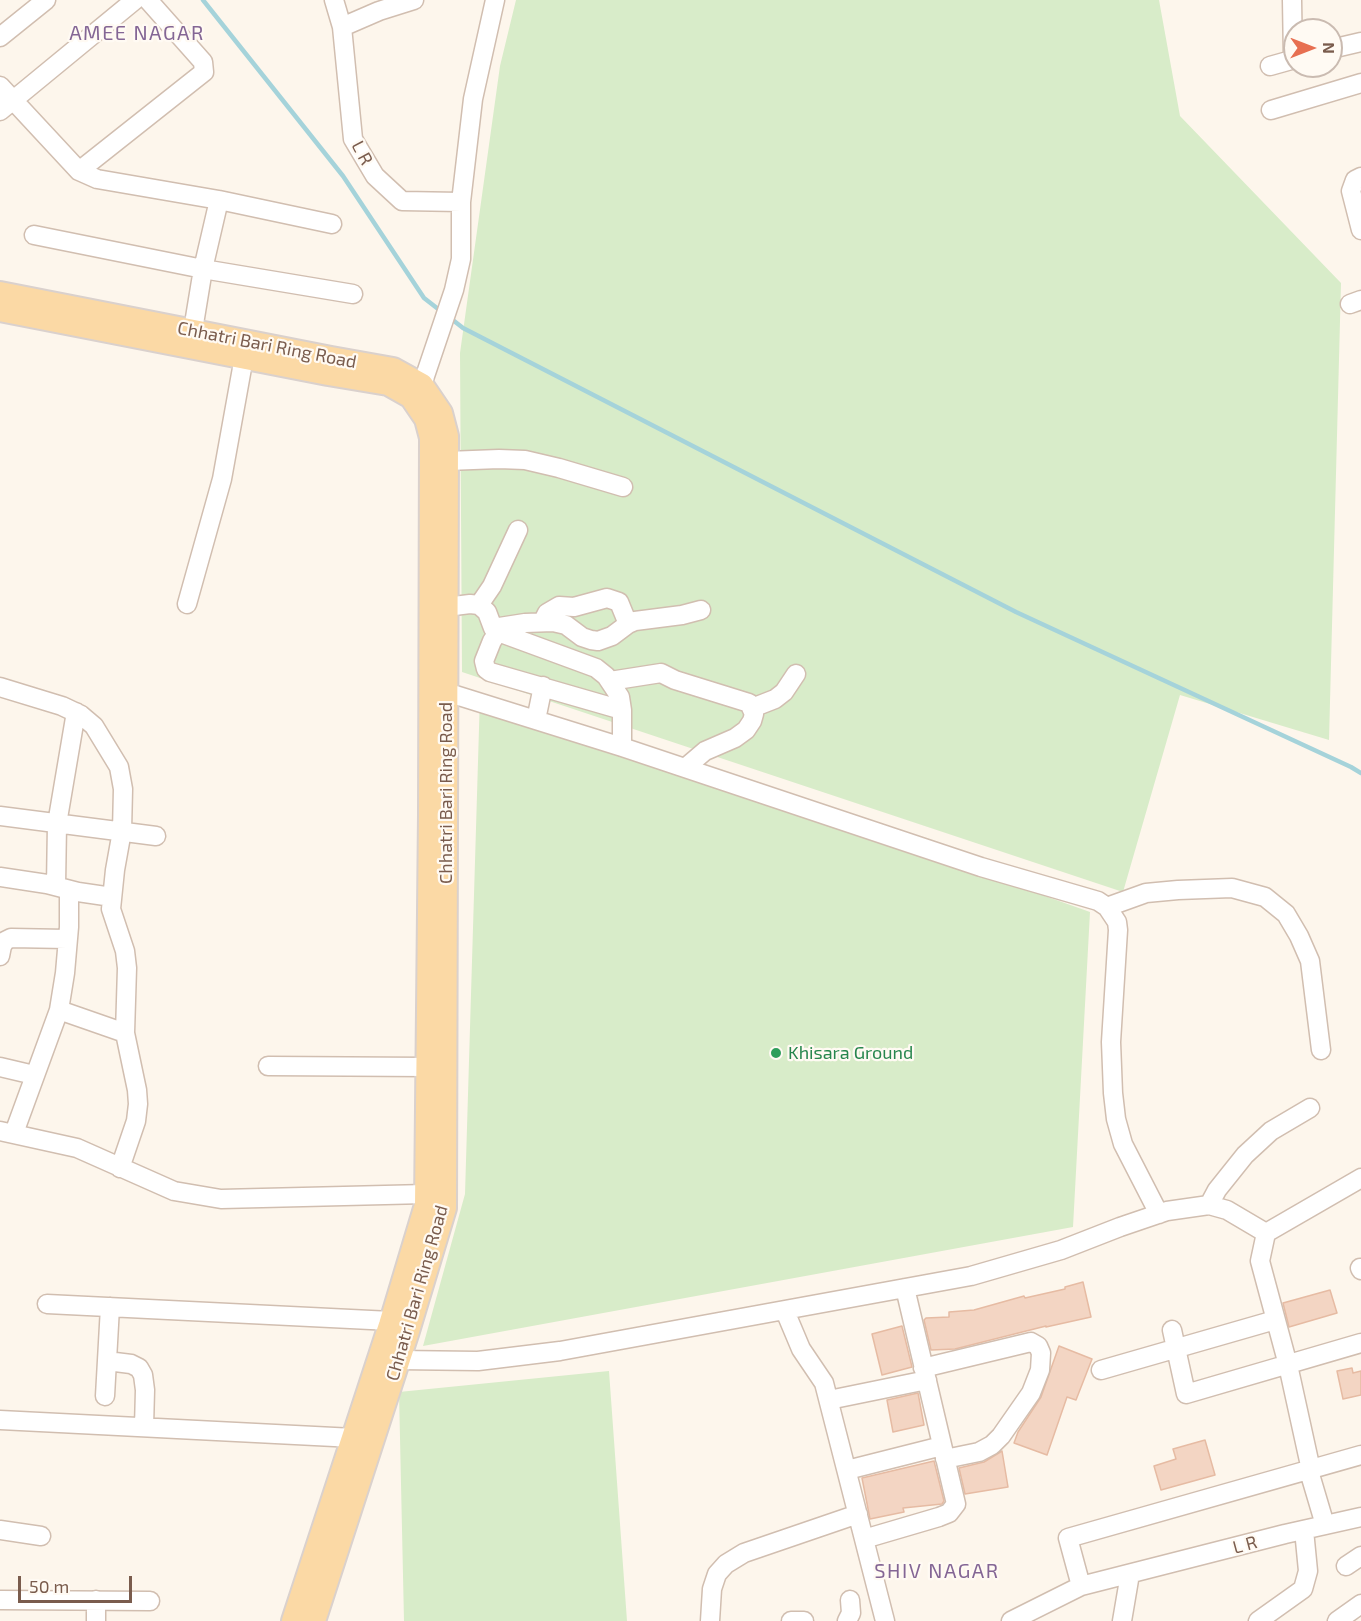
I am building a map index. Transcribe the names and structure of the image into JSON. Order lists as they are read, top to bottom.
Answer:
{
  "streets": {
    "main road": ["Chhatri Bari Ring Road"],
    "street": ["L R"]
  },
  "districts": ["AMEE NAGAR", "SHIV NAGAR"],
  "places": ["Khisara Ground"],
  "scale_bar": "50 m",
  "north": "right"
}
